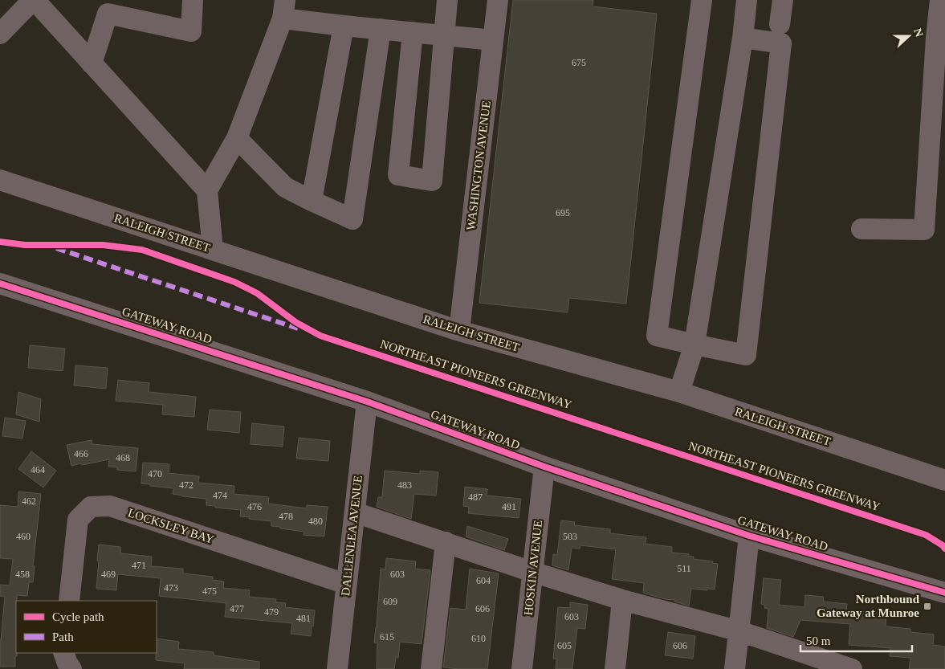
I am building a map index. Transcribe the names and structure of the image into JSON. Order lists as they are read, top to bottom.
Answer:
{
  "streets": {
    "street": [
      "WASHINGTON AVENUE",
      "RALEIGH STREET",
      "GATEWAY ROAD",
      "LOCKSLEY BAY",
      "DALLENLEA AVENUE",
      "HOSKIN AVENUE"
    ],
    "cycle path": ["NORTHEAST PIONEERS GREENWAY"]
  },
  "crossings": [
    ["WASHINGTON AVENUE", "RALEIGH STREET"],
    ["GATEWAY ROAD", "DALLENLEA AVENUE"],
    ["GATEWAY ROAD", "HOSKIN AVENUE"],
    ["LOCKSLEY BAY", "DALLENLEA AVENUE"]
  ],
  "places": {
    "transit": ["Northbound Gateway at Munroe"]
  },
  "house_numbers": [
    "675",
    "695",
    "466",
    "468",
    "464",
    "470",
    "472",
    "483",
    "474",
    "487",
    "462",
    "476",
    "491",
    "478",
    "480",
    "460",
    "503",
    "471",
    "511",
    "458",
    "469",
    "603",
    "604",
    "473",
    "475",
    "609",
    "477",
    "606",
    "479",
    "603",
    "481",
    "615",
    "610",
    "605",
    "606"
  ],
  "legend": ["Cycle path", "Path"],
  "scale_bar": "50 m",
  "north": "right"
}
